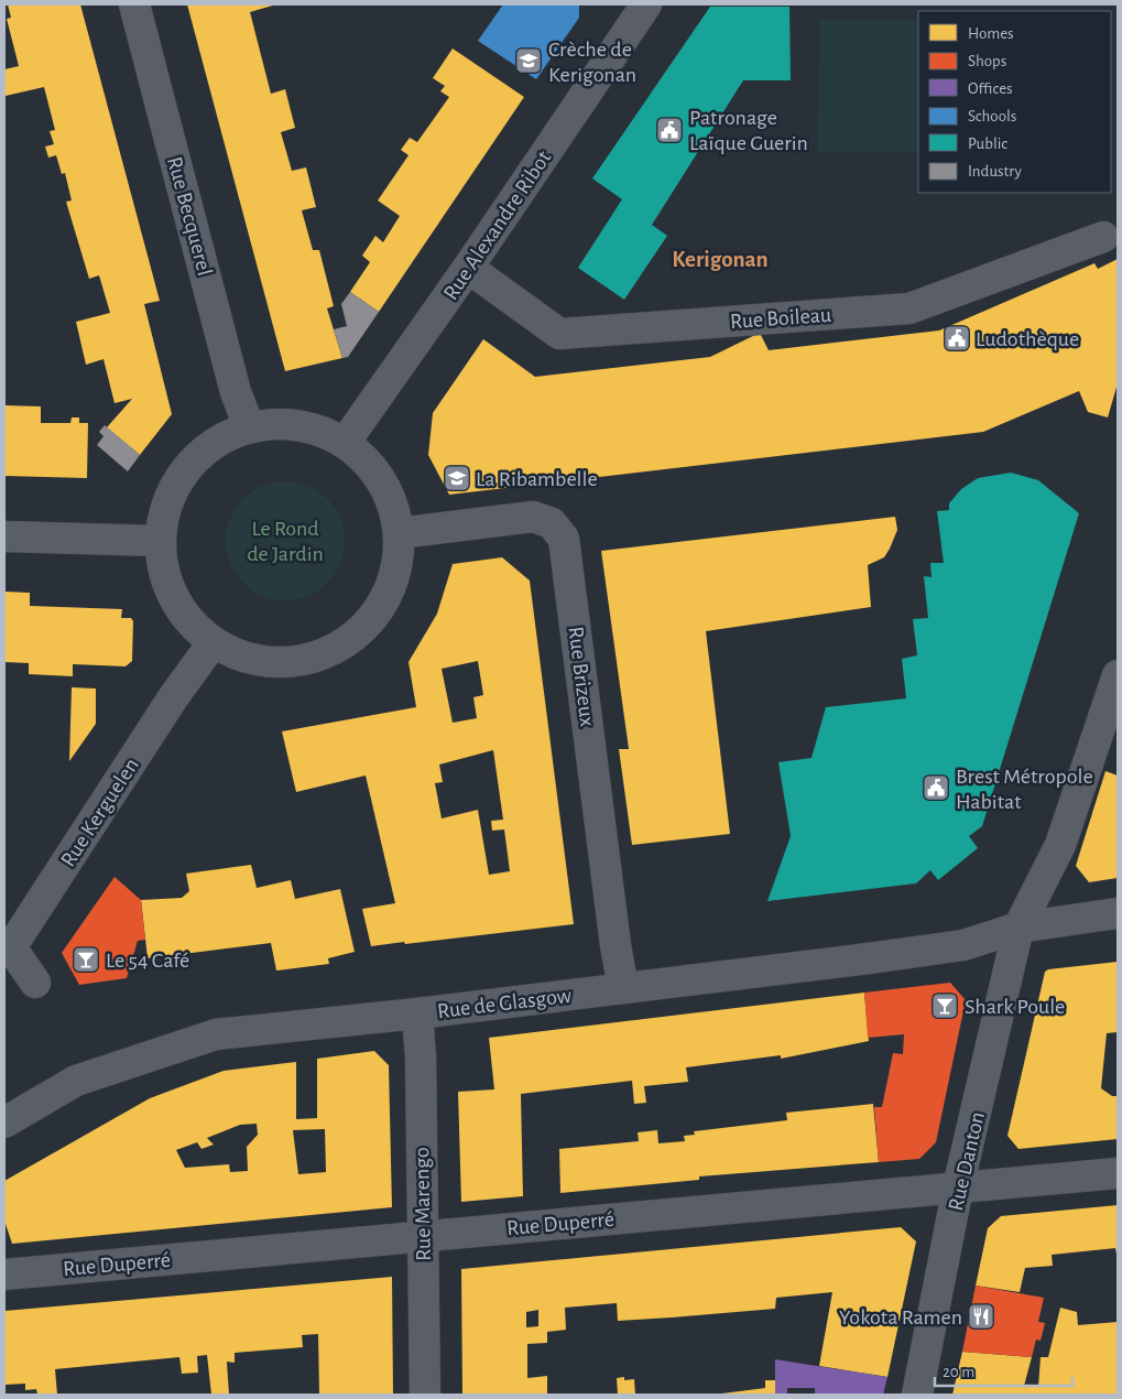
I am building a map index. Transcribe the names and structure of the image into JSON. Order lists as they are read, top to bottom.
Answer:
{
  "streets": {
    "street": [
      "Rue Becquerel",
      "Rue Alexandre Ribot",
      "Rue Boileau",
      "Rue Brizeux",
      "Rue Kerguelen",
      "Rue de Glasgow",
      "Rue Danton",
      "Rue Marengo",
      "Rue Duperré"
    ]
  },
  "crossings": [
    ["Rue Alexandre Ribot", "Rue Boileau"],
    ["Rue Brizeux", "Rue de Glasgow"],
    ["Rue de Glasgow", "Rue Danton"],
    ["Rue de Glasgow", "Rue Marengo"],
    ["Rue Danton", "Rue Duperré"],
    ["Rue Marengo", "Rue Duperré"]
  ],
  "districts": ["Kerigonan"],
  "parks": ["Le Rond de Jardin"],
  "places": {
    "school or university": ["Crèche de Kerigonan", "La Ribambelle"],
    "public building": ["Patronage Laïque Guerin", "Ludothèque", "Brest Métropole Habitat"],
    "bar": ["Le 54 Café", "Shark Poule"],
    "restaurant": ["Yokota Ramen"]
  },
  "legend": [
    "Homes",
    "Shops",
    "Offices",
    "Schools",
    "Public",
    "Industry"
  ],
  "scale_bar": "20 m"
}
